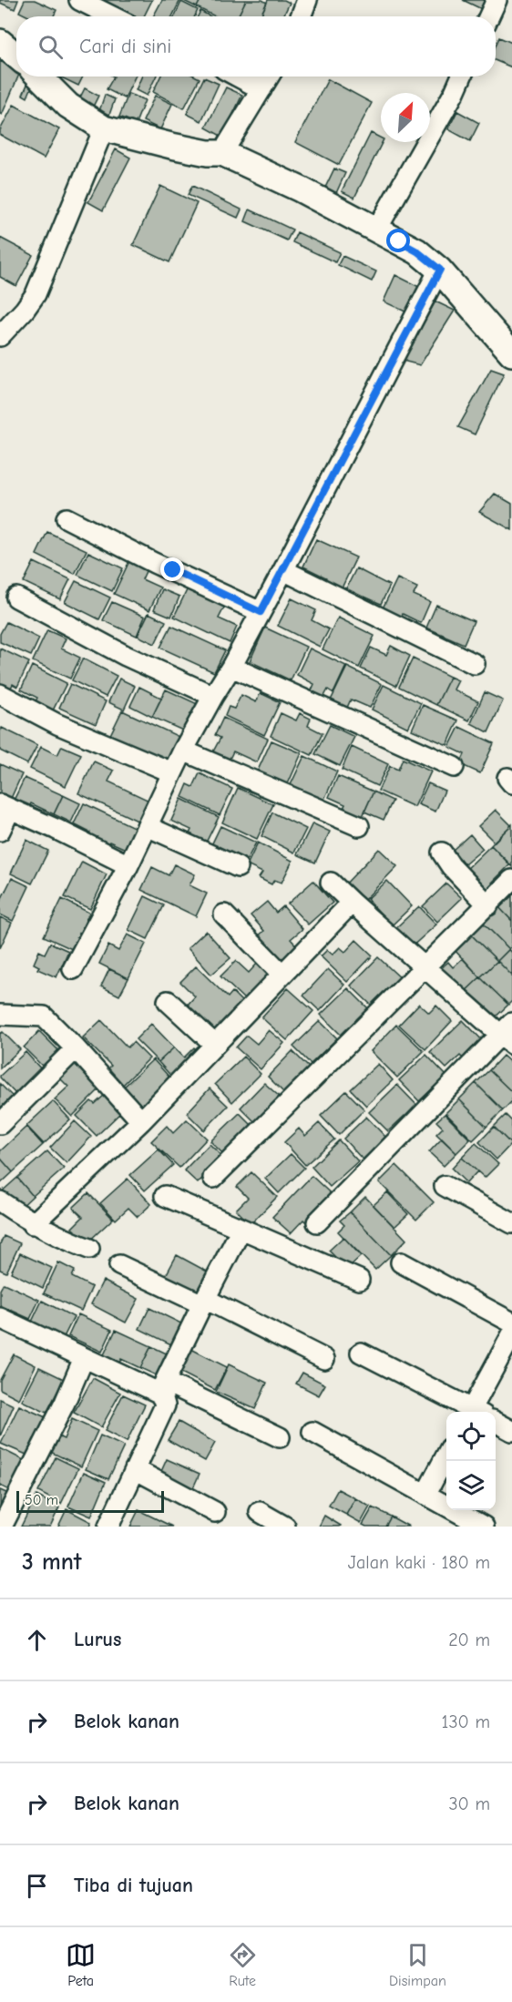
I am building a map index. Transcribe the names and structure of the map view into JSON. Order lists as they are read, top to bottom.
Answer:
{
  "scale_bar": "50 m",
  "north": "top right",
  "page": {
    "search": "Cari di sini",
    "scale": "50 m",
    "heading": ["3 mnt", "Jalan kaki · 180 m"],
    "list": [
      ["Lurus", "20 m"],
      ["Belok kanan", "130 m"],
      ["Belok kanan", "30 m"],
      "Tiba di tujuan"
    ],
    "nav": ["Peta", "Rute", "Disimpan"]
  }
}
